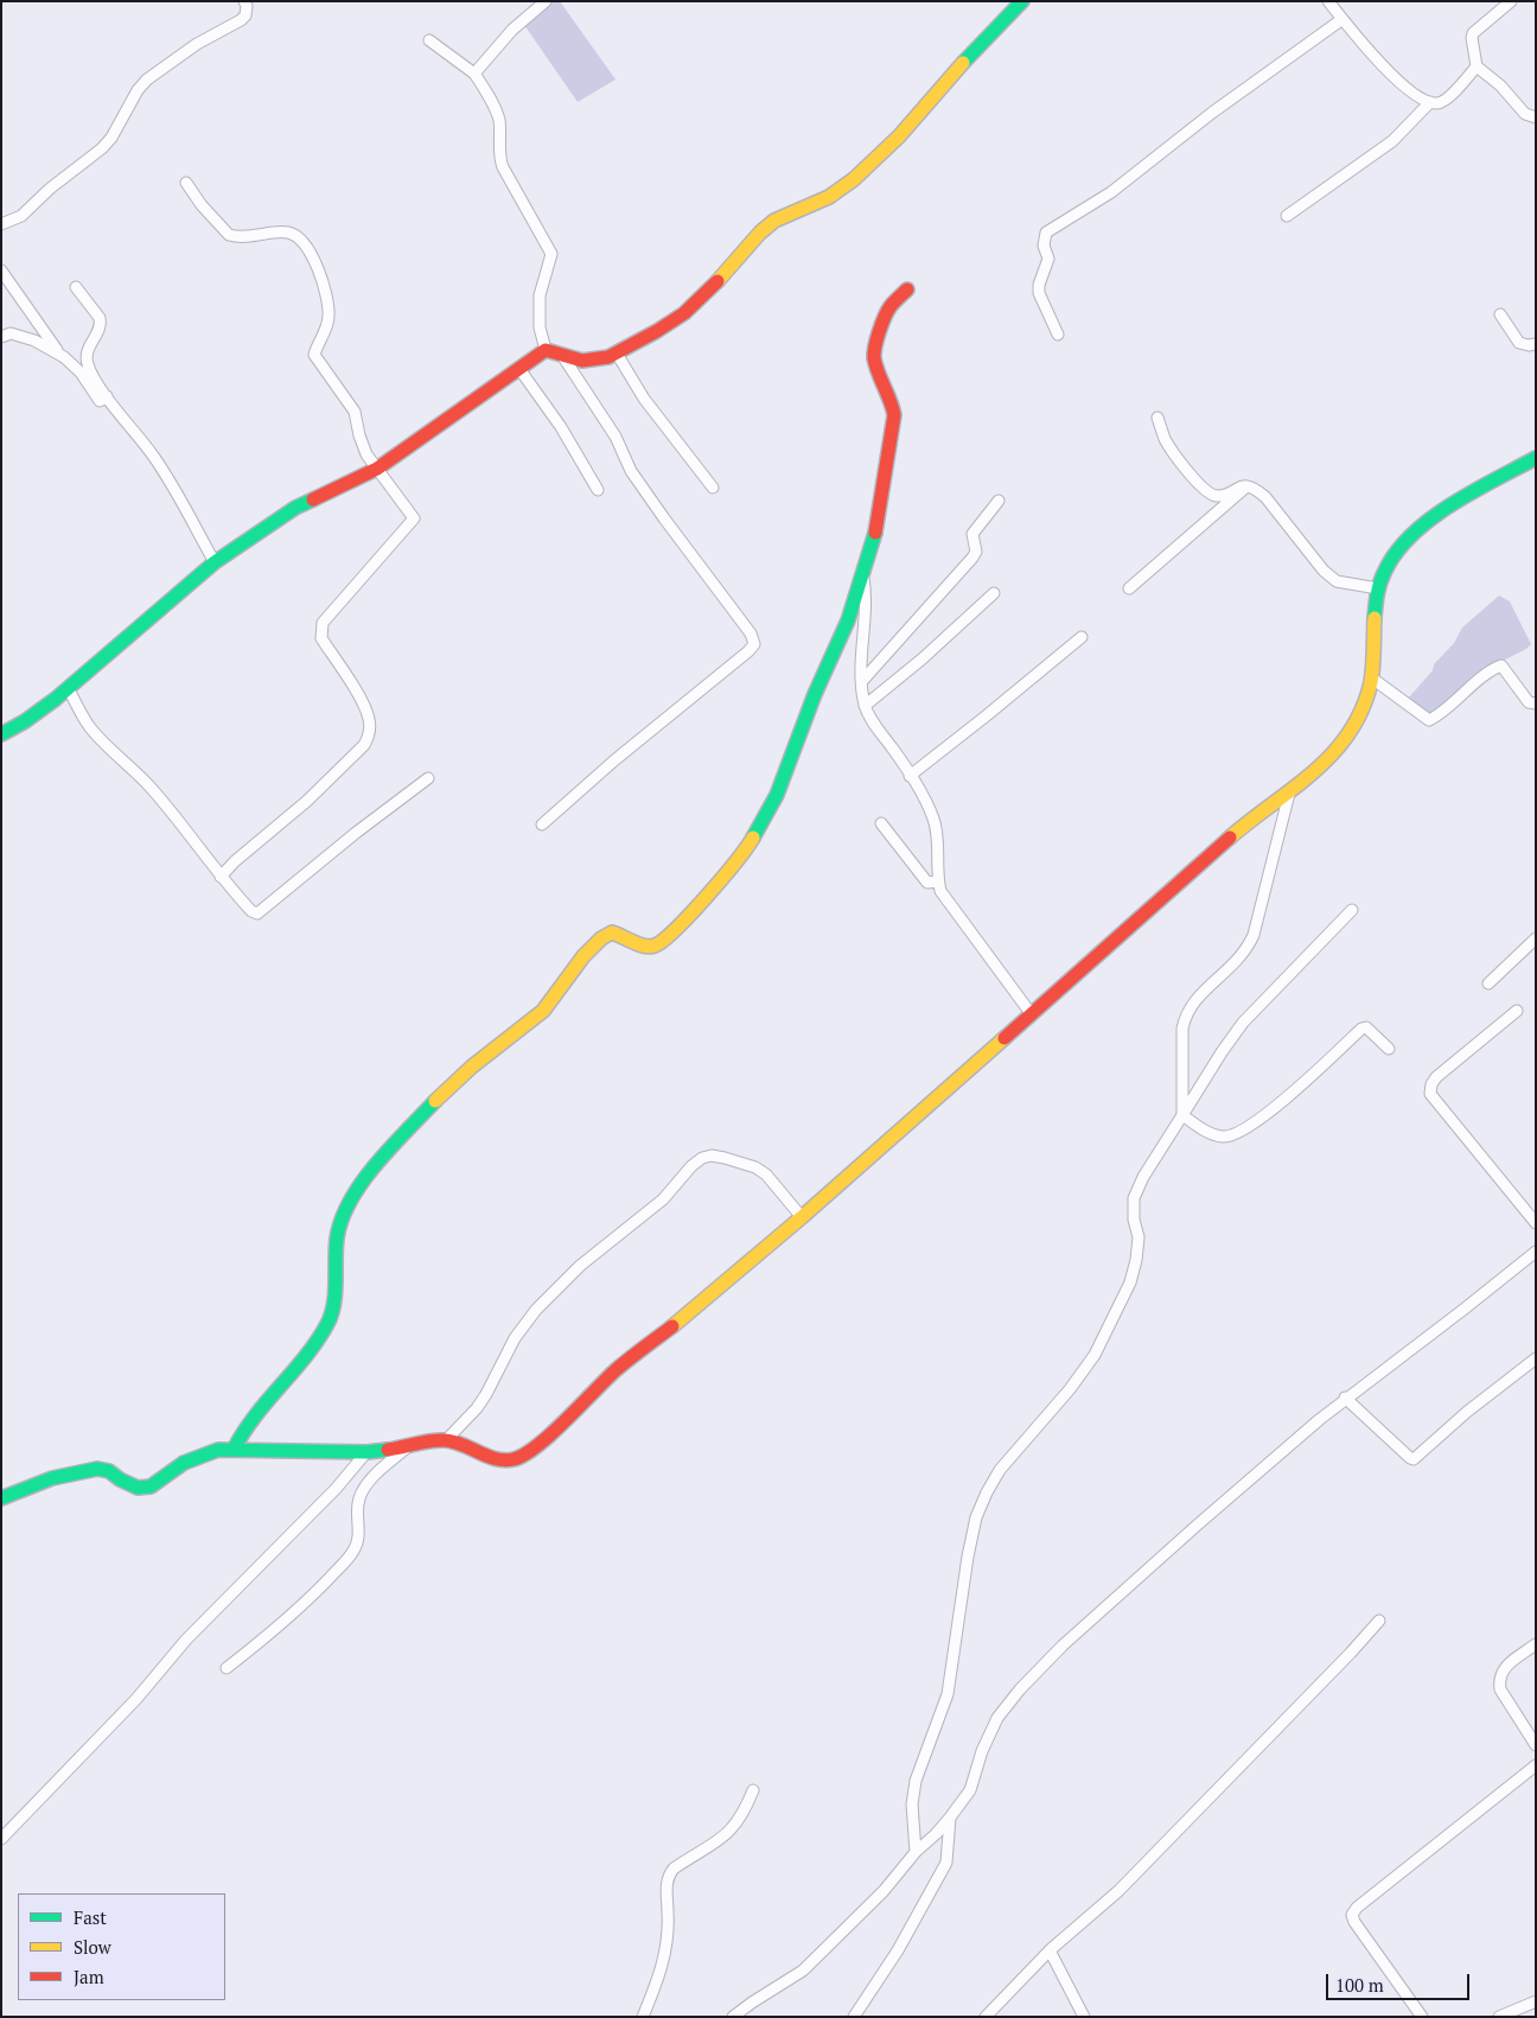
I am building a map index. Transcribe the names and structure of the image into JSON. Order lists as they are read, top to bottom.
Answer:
{
  "legend": ["Fast", "Slow", "Jam"],
  "scale_bar": "100 m"
}
